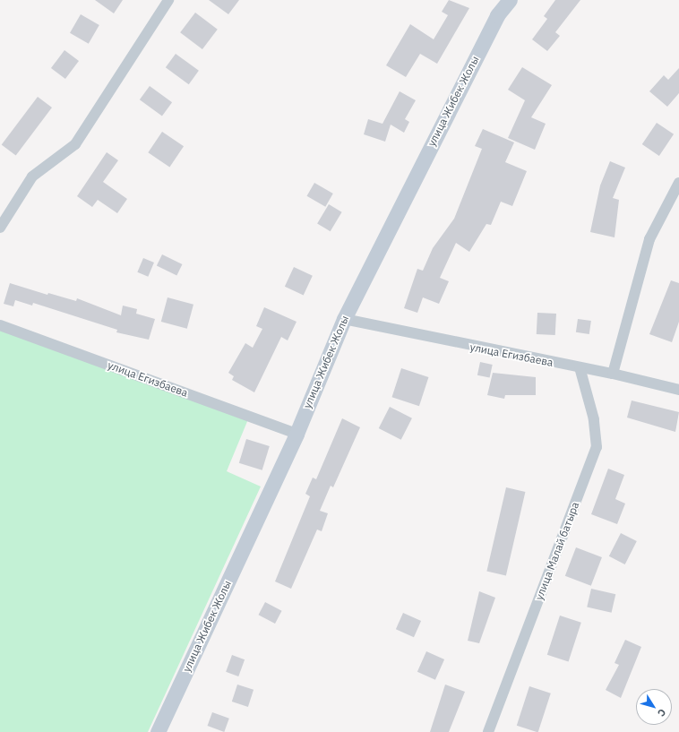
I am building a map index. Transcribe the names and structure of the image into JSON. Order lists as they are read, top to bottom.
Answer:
{
  "streets": {
    "main road": ["улица Жибек Жолы"],
    "street": ["улица Егизбаева", "улица Малай батыра"]
  },
  "crossings": [
    ["улица Жибек Жолы", "улица Егизбаева"],
    ["улица Егизбаева", "улица Малай батыра"]
  ],
  "north": "bottom right"
}
